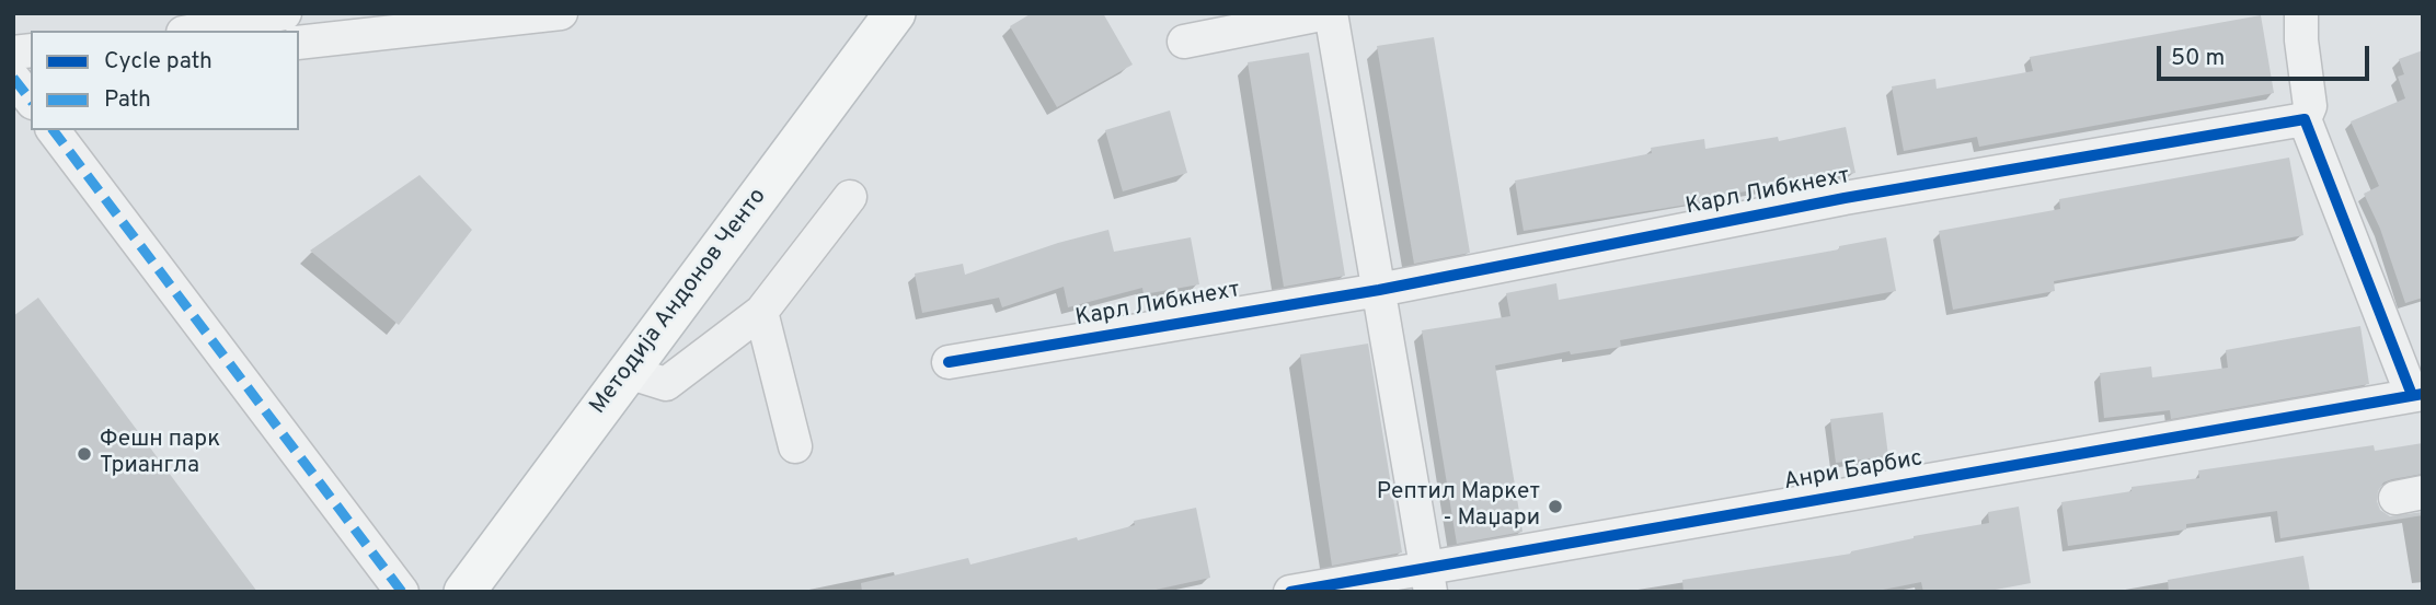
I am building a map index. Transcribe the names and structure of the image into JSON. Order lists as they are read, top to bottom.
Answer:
{
  "streets": {
    "main road": ["Методија Андонов Ченто"],
    "street": ["Карл Либкнехт", "Анри Барбис"]
  },
  "places": ["Фешн парк Триангла", "Рептил Маркет - Маџари"],
  "legend": ["Cycle path", "Path"],
  "scale_bar": "50 m"
}
